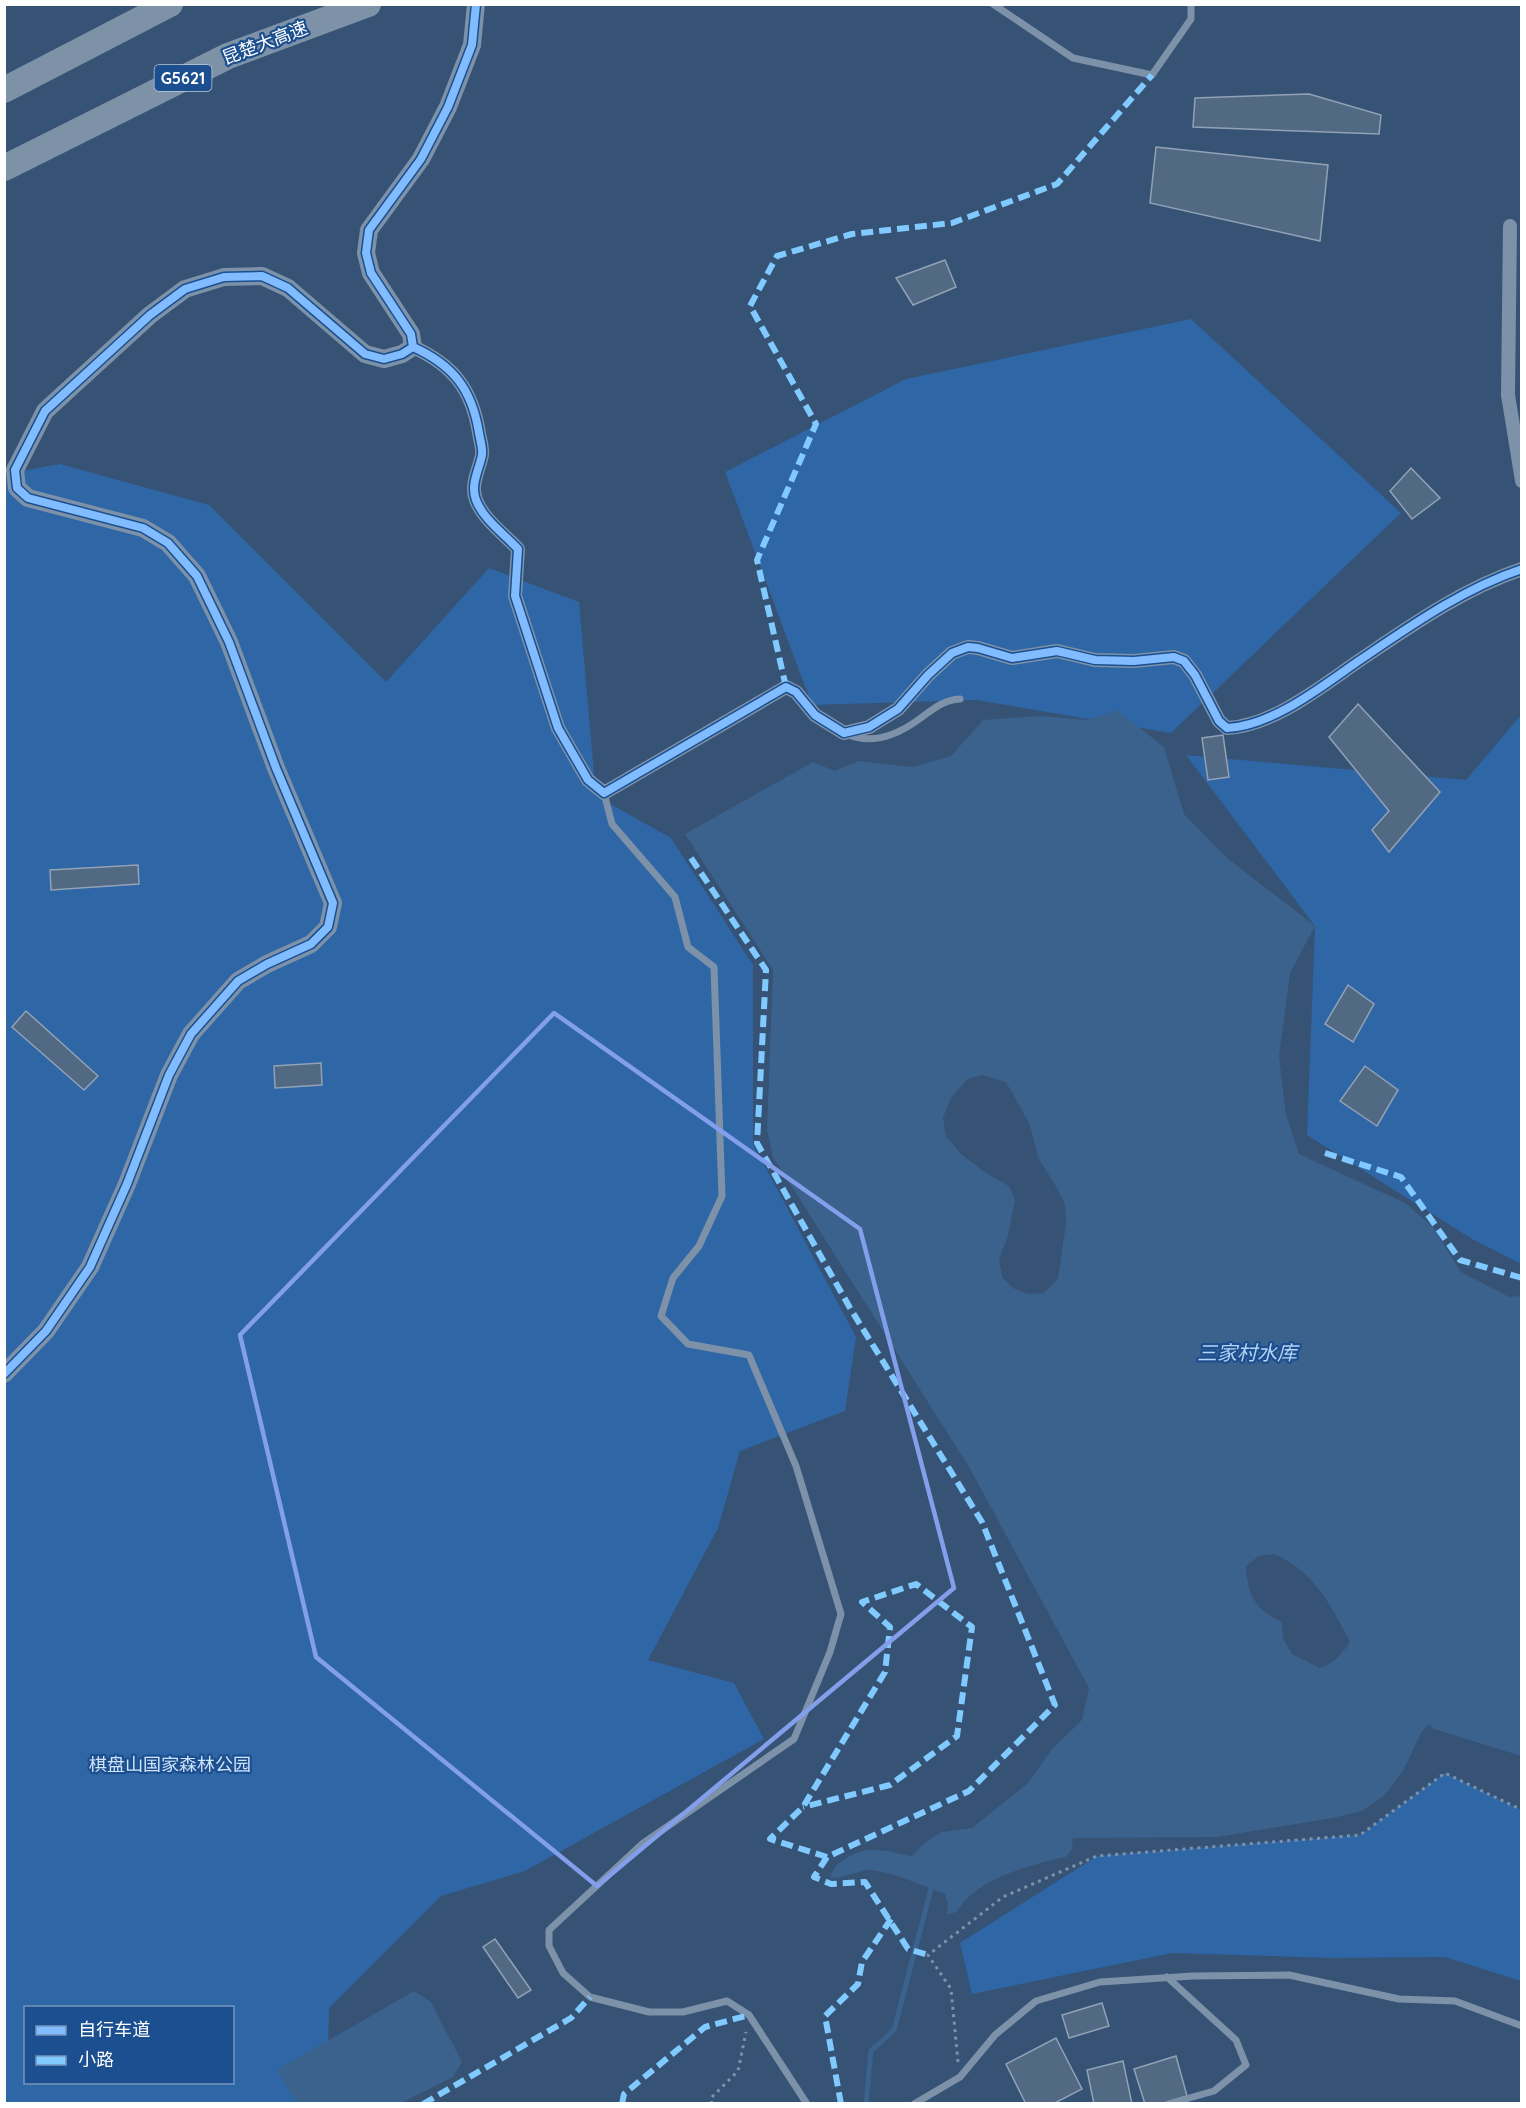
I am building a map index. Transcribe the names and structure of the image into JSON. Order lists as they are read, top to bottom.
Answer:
{
  "streets": {
    "highway": ["昆楚大高速", "G5621"]
  },
  "water": ["三家村水库"],
  "parks": ["棋盘山国家森林公园"],
  "legend": ["自行车道", "小路"]
}
